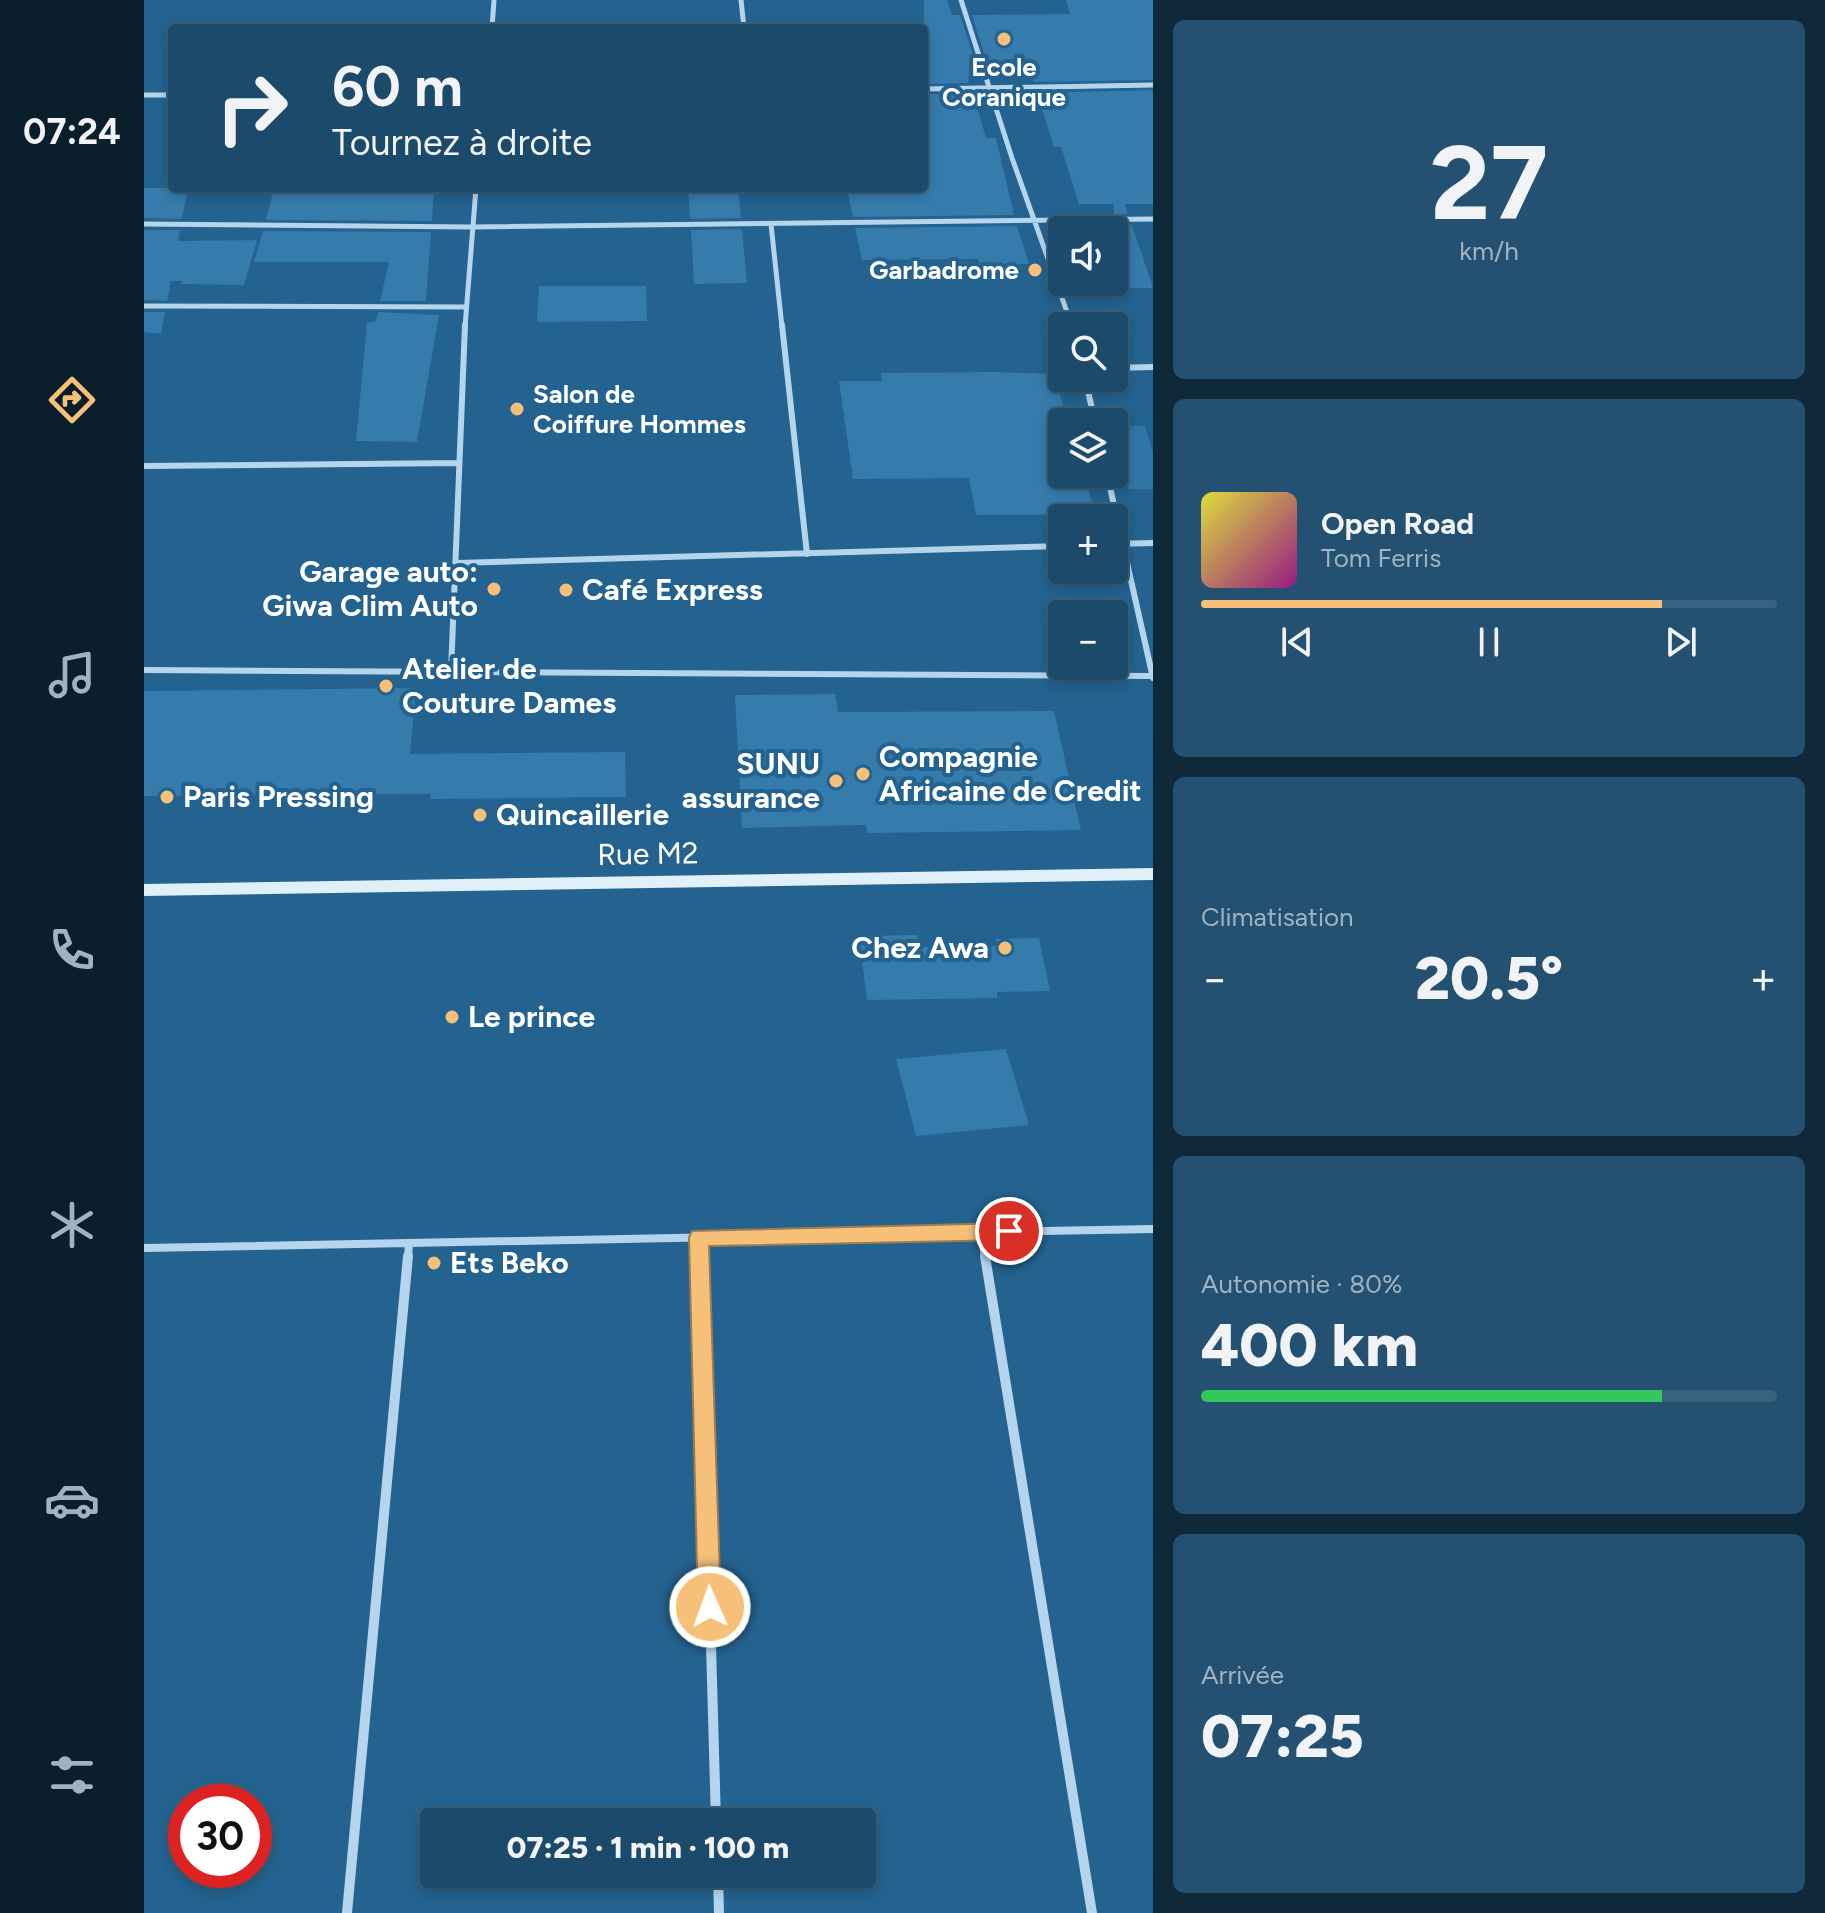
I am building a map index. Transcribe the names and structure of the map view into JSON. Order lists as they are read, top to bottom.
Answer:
{
  "streets": {
    "main road": ["Rue M2"]
  },
  "places": [
    "Ecole Coranique",
    "Garbadrome",
    "Salon de Coiffure Hommes",
    "Garage auto: Giwa Clim Auto",
    "Café Express",
    "Atelier de Couture Dames",
    "Compagnie Africaine de Credit",
    "SUNU assurance",
    "Paris Pressing",
    "Quincaillerie",
    "Chez Awa",
    "Le prince",
    "Ets Beko"
  ],
  "page": {
    "tabs": "07:24",
    "tile": [
      ["27", "km/h"],
      "Climatisation",
      ["Autonomie · 80%", "400 km"],
      ["Arrivée", "07:25"]
    ],
    "turn": ["60 m", "Tournez à droite"],
    "map_buttons": ["+", "−"],
    "song": ["Open Road", "Tom Ferris"],
    "heat": ["−", "20.5°", "+"],
    "limit": "30",
    "trip": "07:25 · 1 min · 100 m"
  }
}
